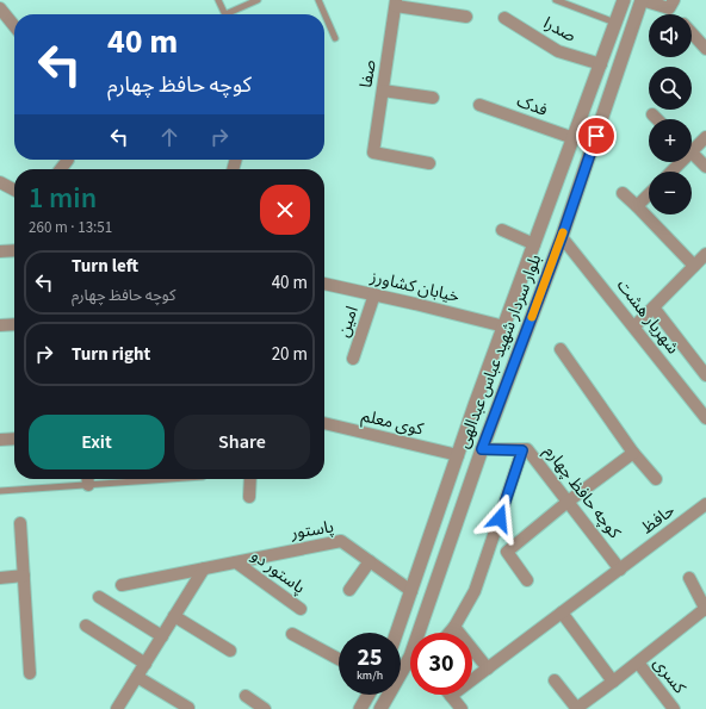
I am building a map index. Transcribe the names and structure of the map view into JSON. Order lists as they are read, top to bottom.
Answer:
{
  "streets": {
    "street": [
      "صدرا",
      "صفا",
      "فدک",
      "خیابان کشاورز",
      "شهریار هشت",
      "امین",
      "بلوار سردار شهید عباس عبدالهی",
      "کوی معلم",
      "کوچه حافظ چهارم",
      "حافظ",
      "پاستور",
      "پاستور دو",
      "کسری"
    ]
  },
  "crossings": [
    ["صدرا", "بلوار سردار شهید عباس عبدالهی"],
    ["فدک", "بلوار سردار شهید عباس عبدالهی"],
    ["خیابان کشاورز", "امین"],
    ["خیابان کشاورز", "بلوار سردار شهید عباس عبدالهی"],
    ["شهریار هشت", "بلوار سردار شهید عباس عبدالهی"],
    ["بلوار سردار شهید عباس عبدالهی", "کوی معلم"],
    ["بلوار سردار شهید عباس عبدالهی", "کوچه حافظ چهارم"],
    ["بلوار سردار شهید عباس عبدالهی", "پاستور"],
    ["کوچه حافظ چهارم", "حافظ"],
    ["پاستور", "پاستور دو"]
  ],
  "page": {
    "map_buttons": ["+", "−"],
    "turn": ["40 m", "کوچه حافظ چهارم"],
    "heading": ["1 min", "260 m · 13:51"],
    "list": [
      {
        "name": "Turn left",
        "note": "کوچه حافظ چهارم",
        "value": "40 m"
      },
      {
        "name": "Turn right",
        "value": "20 m"
      }
    ],
    "buttons": ["Exit", "Share"],
    "speed": "25 km/h",
    "limit": "30"
  }
}
